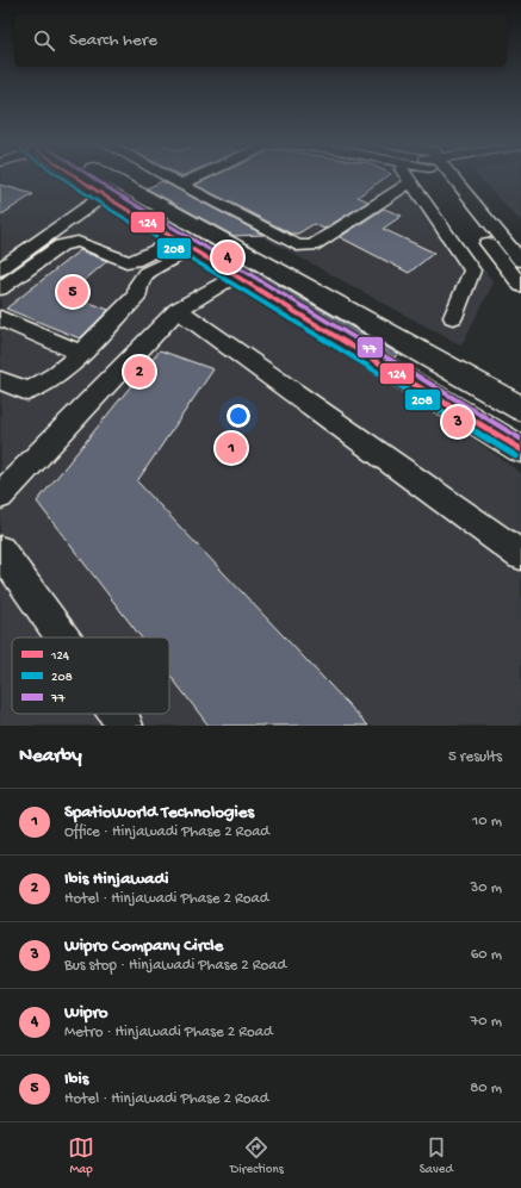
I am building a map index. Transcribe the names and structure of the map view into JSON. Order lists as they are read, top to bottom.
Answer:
{
  "lines": ["transit line 124", "transit line 208", "transit line 77"],
  "legend": ["124", "208", "77"],
  "page": {
    "search": "Search here",
    "pins": [
      "4",
      "5",
      "2",
      "3",
      "1"
    ],
    "heading": ["Nearby", "5 results"],
    "list": [
      {
        "mark": "1",
        "name": "SpatioWorld Technologies",
        "note": "Office · Hinjawadi Phase 2 Road",
        "value": "10 m"
      },
      {
        "mark": "2",
        "name": "Ibis Hinjawadi",
        "note": "Hotel · Hinjawadi Phase 2 Road",
        "value": "30 m"
      },
      {
        "mark": "3",
        "name": "Wipro Company Circle",
        "note": "Bus stop · Hinjawadi Phase 2 Road",
        "value": "60 m"
      },
      {
        "mark": "4",
        "name": "Wipro",
        "note": "Metro · Hinjawadi Phase 2 Road",
        "value": "70 m"
      },
      {
        "mark": "5",
        "name": "Ibis",
        "note": "Hotel · Hinjawadi Phase 2 Road",
        "value": "80 m"
      }
    ],
    "nav": ["Map", "Directions", "Saved"]
  }
}
